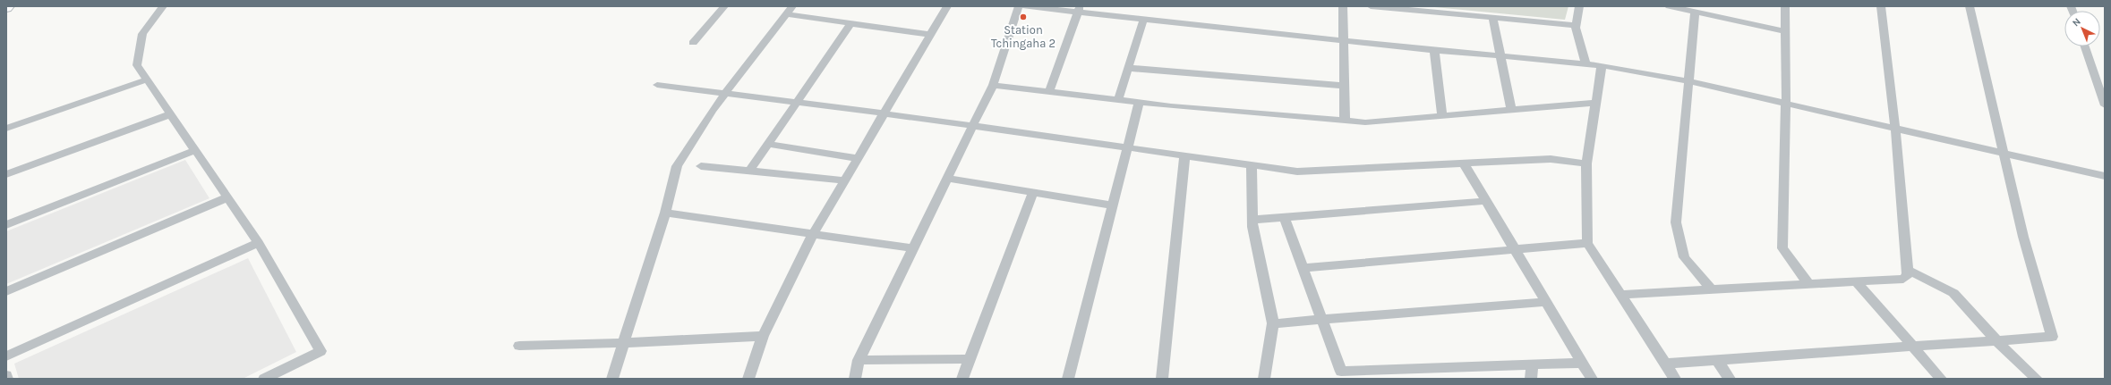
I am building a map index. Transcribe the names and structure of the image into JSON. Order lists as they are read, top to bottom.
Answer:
{
  "places": ["Station Tchingaha 2"],
  "north": "top left"
}
